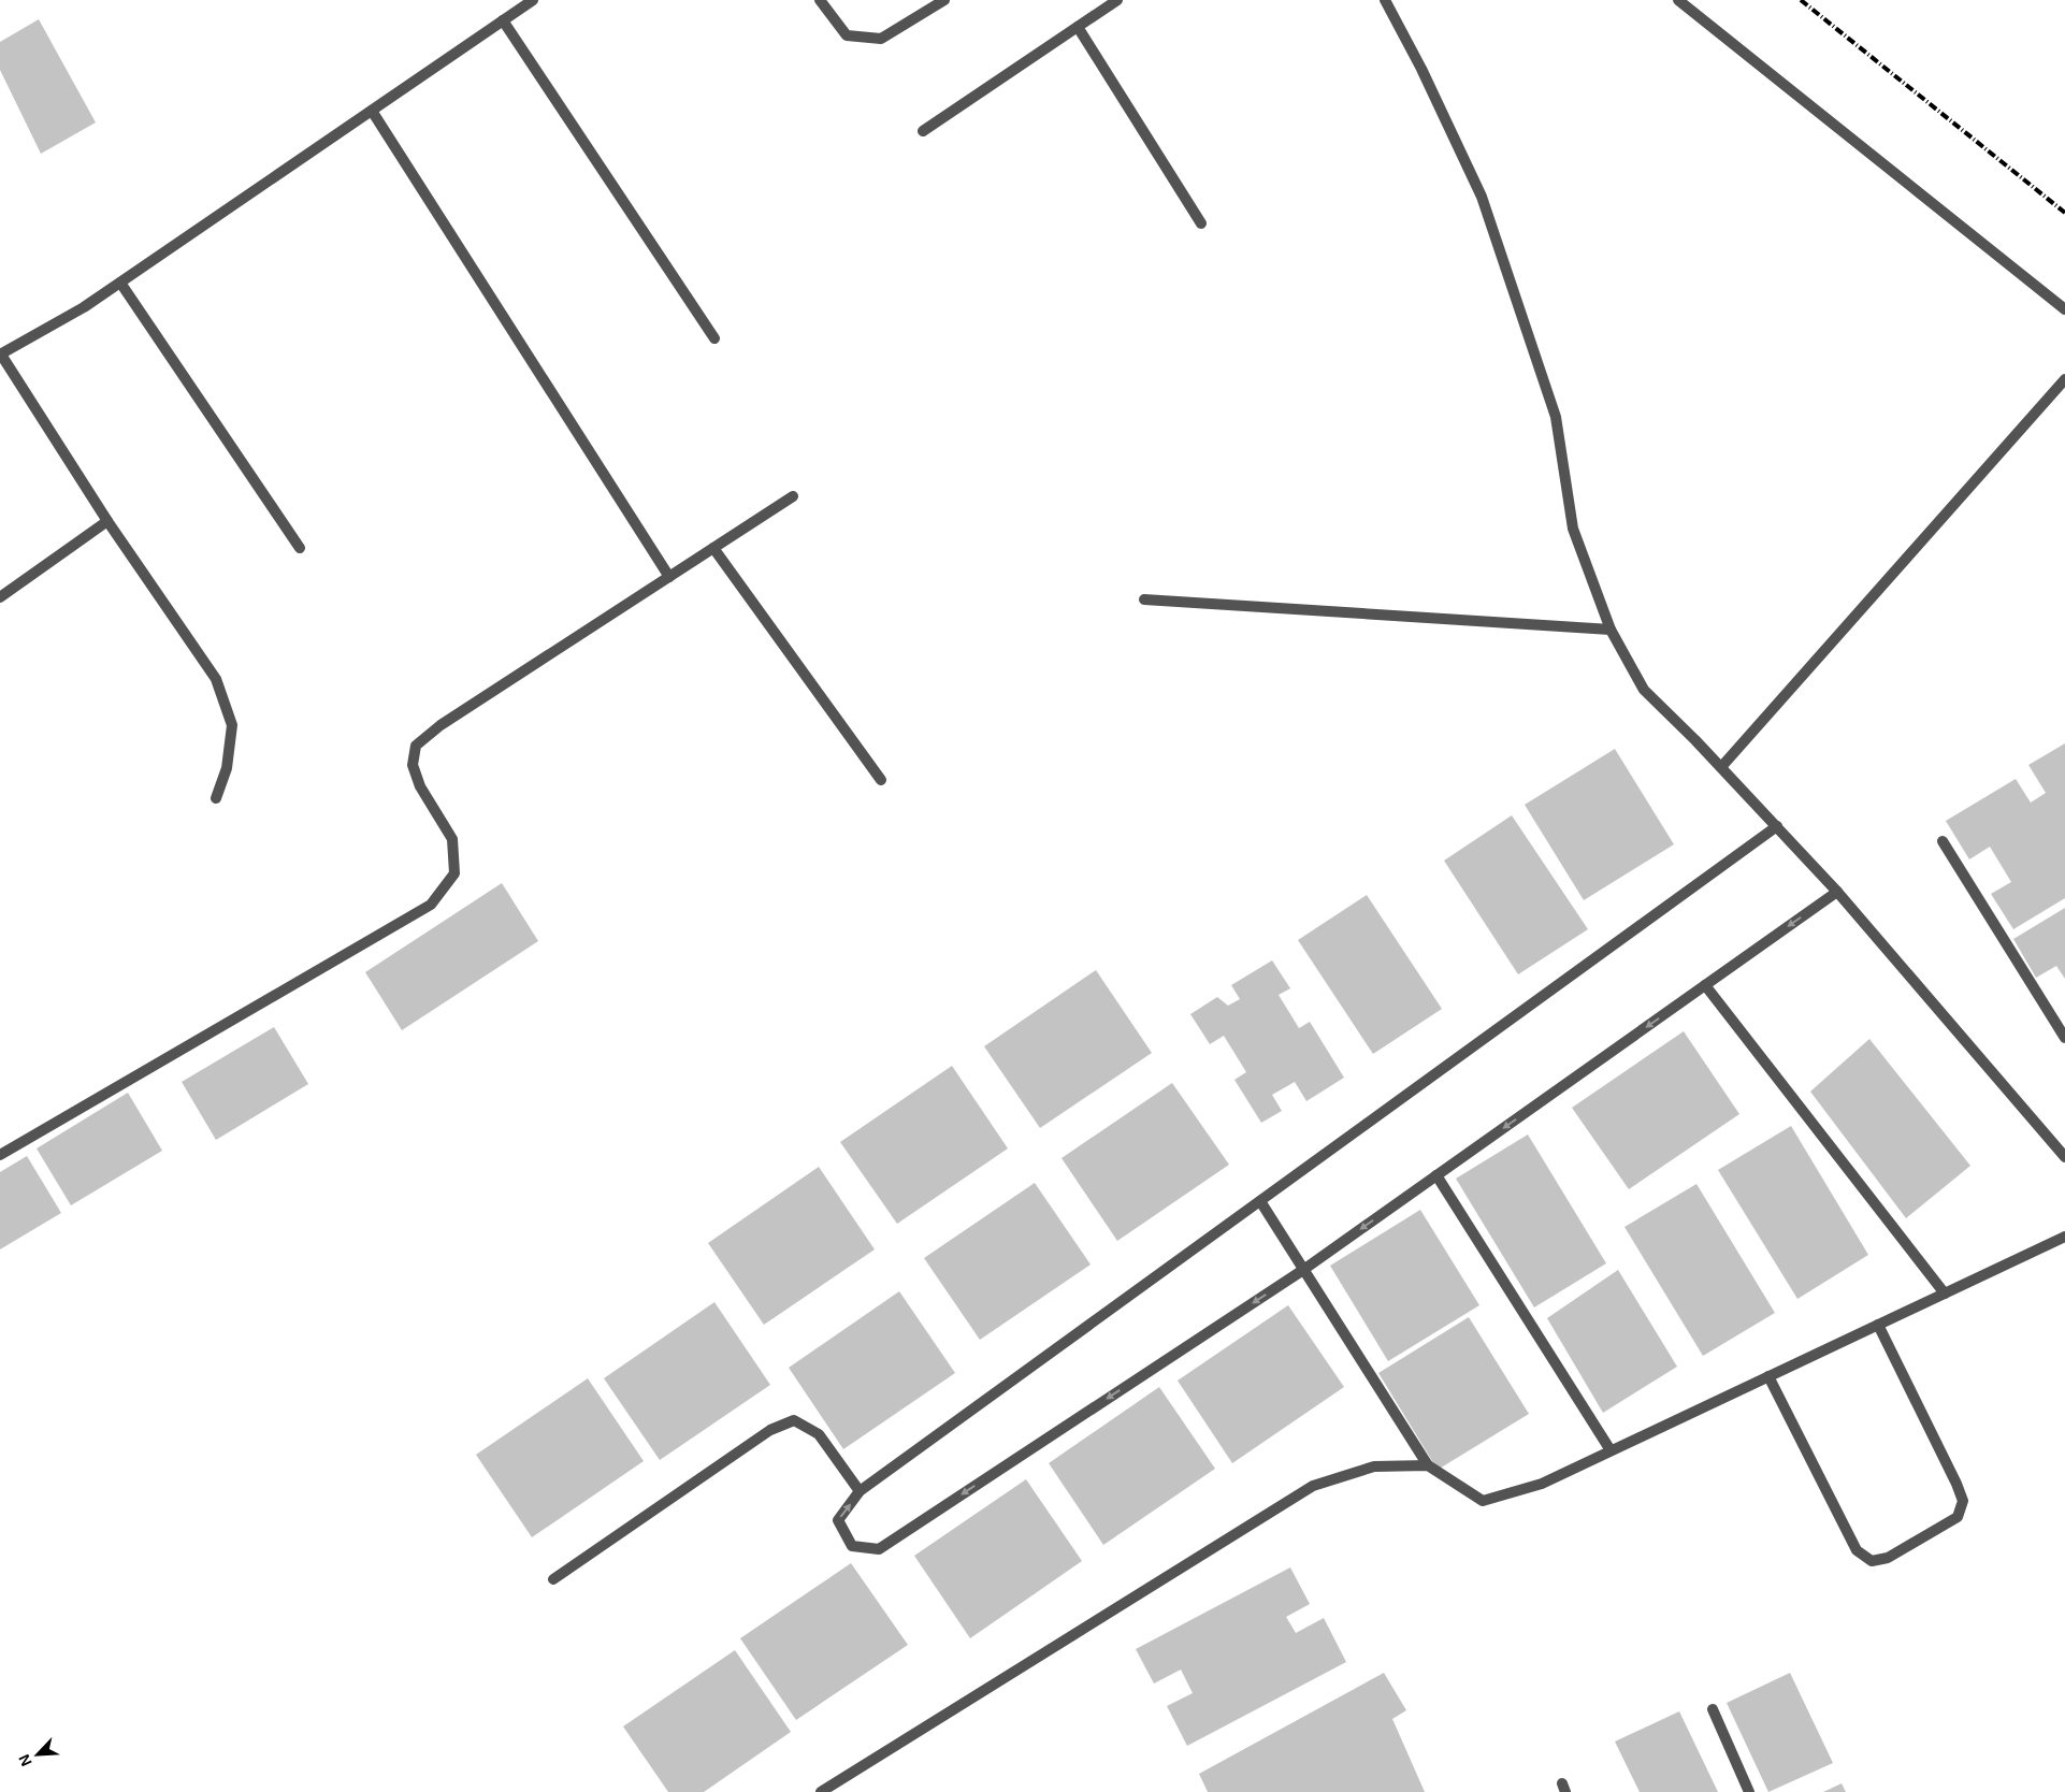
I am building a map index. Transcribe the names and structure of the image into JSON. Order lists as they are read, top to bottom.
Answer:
{
  "north": "bottom left"
}
